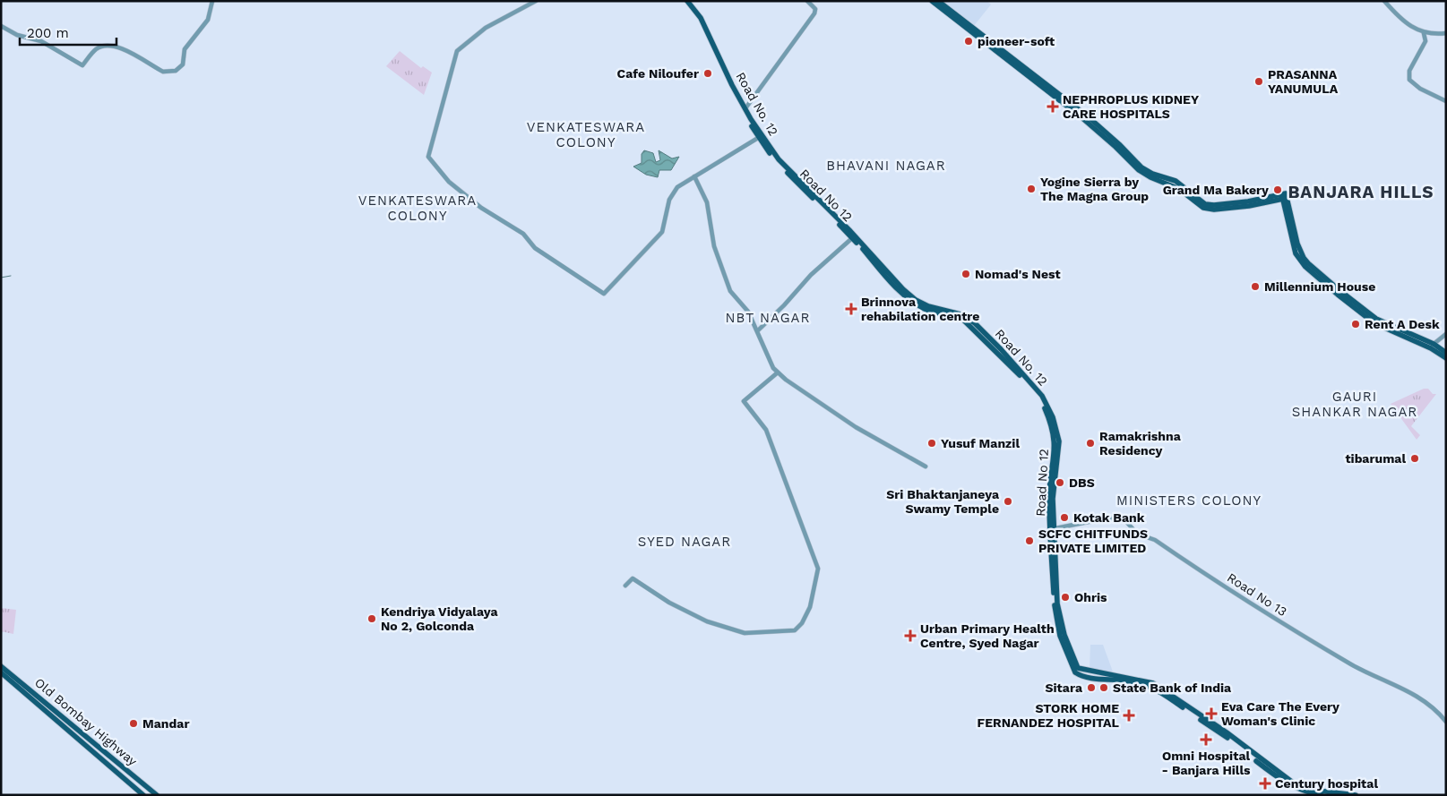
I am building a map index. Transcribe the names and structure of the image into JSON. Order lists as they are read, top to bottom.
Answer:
{
  "streets": {
    "main road": ["Road No. 12", "Road No 12", "Old Bombay Highway"],
    "street": ["Road No 13"]
  },
  "crossings": [
    ["Road No. 12", "Road No 12"],
    ["Road No. 12", "Road No 13"],
    ["Road No 12", "Road No 13"]
  ],
  "districts": [
    "VENKATESWARA COLONY",
    "BHAVANI NAGAR",
    "BANJARA HILLS",
    "VENKATESWARA COLONY",
    "NBT NAGAR",
    "GAURI SHANKAR NAGAR",
    "MINISTERS COLONY",
    "SYED NAGAR"
  ],
  "places": {
    "other": [
      "pioneer-soft",
      "Cafe Niloufer",
      "PRASANNA YANUMULA",
      "Yogine Sierra by The Magna Group",
      "Grand Ma Bakery",
      "Nomad's Nest",
      "Millennium House",
      "Rent A Desk",
      "Yusuf Manzil",
      "Ramakrishna Residency",
      "tibarumal",
      "DBS",
      "Sri Bhaktanjaneya Swamy Temple",
      "Kotak Bank",
      "SCFC CHITFUNDS PRIVATE LIMITED",
      "Ohris",
      "Kendriya Vidyalaya No 2, Golconda",
      "Sitara",
      "State Bank of India",
      "Mandar"
    ],
    "health": [
      "NEPHROPLUS KIDNEY CARE HOSPITALS",
      "Brinnova rehabilation centre",
      "Urban Primary Health Centre, Syed Nagar",
      "Eva Care The Every Woman's Clinic",
      "STORK HOME FERNANDEZ HOSPITAL",
      "Omni Hospital - Banjara Hills",
      "Century hospital"
    ]
  },
  "scale_bar": "200 m"
}
